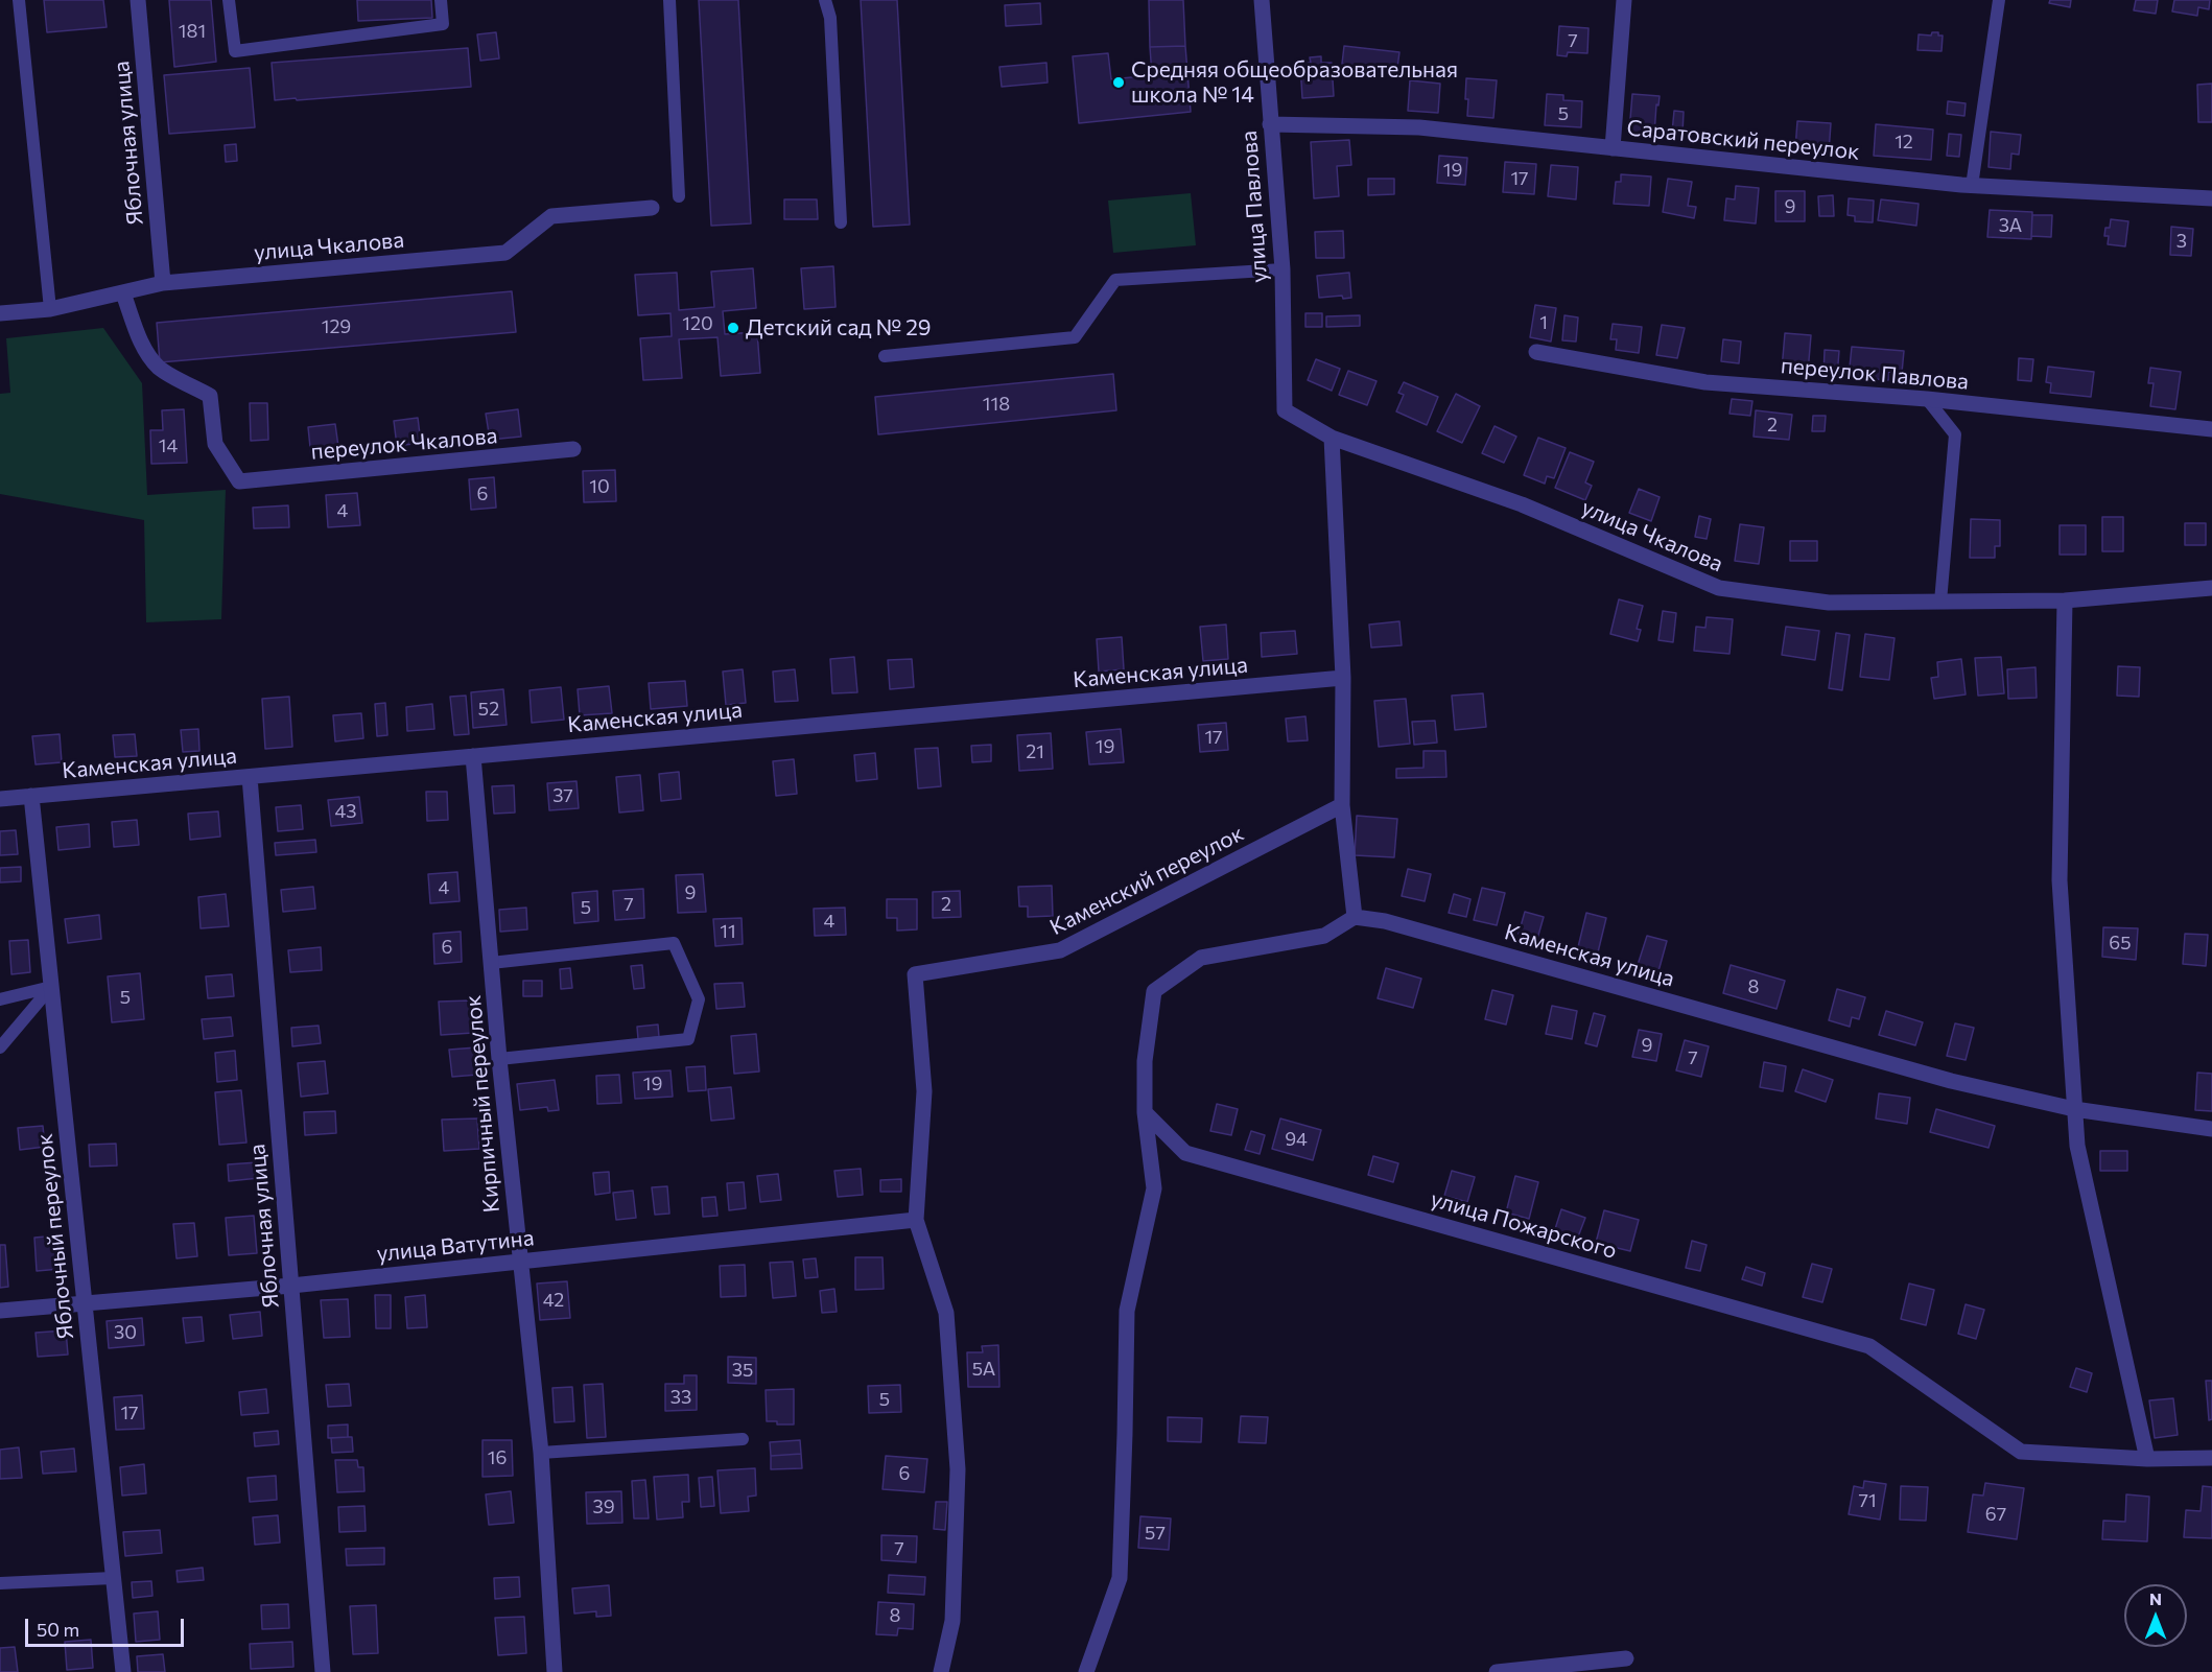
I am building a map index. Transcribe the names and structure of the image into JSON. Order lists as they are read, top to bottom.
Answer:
{
  "streets": {
    "street": [
      "Саратовский переулок",
      "Яблочная улица",
      "улица Павлова",
      "улица Чкалова",
      "переулок Павлова",
      "переулок Чкалова",
      "Каменская улица",
      "Каменский переулок",
      "Кирпичный переулок",
      "улица Пожарского",
      "Яблочный переулок",
      "улица Ватутина"
    ]
  },
  "crossings": [
    ["Саратовский переулок", "улица Павлова"],
    ["Яблочная улица", "улица Чкалова"],
    ["Яблочная улица", "Каменская улица"],
    ["Яблочная улица", "улица Ватутина"],
    ["улица Павлова", "улица Чкалова"],
    ["улица Чкалова", "переулок Чкалова"],
    ["Каменская улица", "Кирпичный переулок"],
    ["Каменская улица", "Яблочный переулок"],
    ["Каменский переулок", "улица Ватутина"],
    ["Кирпичный переулок", "улица Ватутина"],
    ["Яблочный переулок", "улица Ватутина"]
  ],
  "places": ["Средняя общеобразовательная школа № 14", "Детский сад № 29"],
  "house_numbers": [
    "181",
    "7",
    "5",
    "12",
    "19",
    "17",
    "9",
    "3А",
    "3",
    "1",
    "120",
    "129",
    "118",
    "2",
    "14",
    "10",
    "6",
    "4",
    "52",
    "17",
    "19",
    "21",
    "37",
    "43",
    "4",
    "9",
    "7",
    "2",
    "5",
    "4",
    "11",
    "65",
    "6",
    "8",
    "5",
    "9",
    "7",
    "19",
    "94",
    "42",
    "30",
    "5А",
    "35",
    "33",
    "5",
    "17",
    "16",
    "6",
    "71",
    "39",
    "67",
    "57",
    "7",
    "8"
  ],
  "scale_bar": "50 m",
  "north": "top"
}
